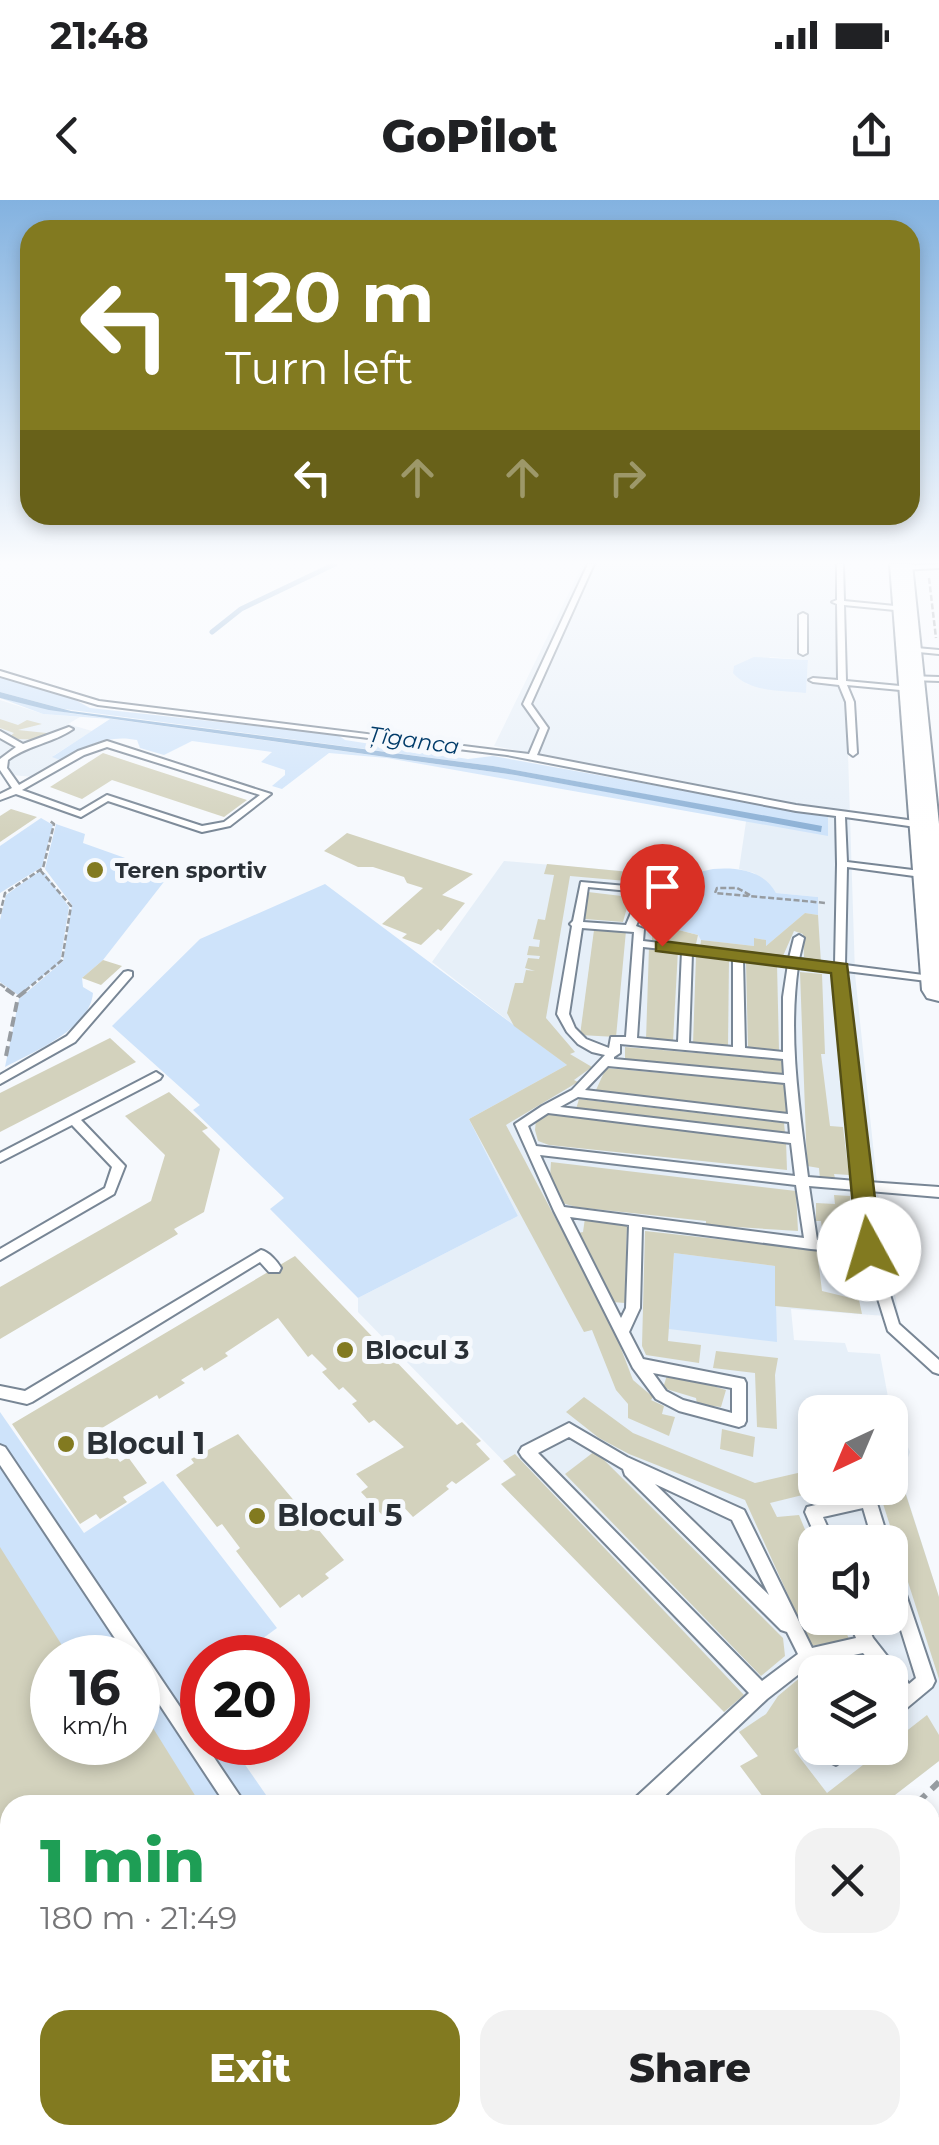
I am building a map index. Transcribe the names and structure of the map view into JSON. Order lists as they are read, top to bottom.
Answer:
{
  "water": ["Țîganca"],
  "places": [
    "Teren sportiv",
    "Blocul 3",
    "Blocul 1",
    "Blocul 5"
  ],
  "north": "bottom left",
  "page": {
    "status": "21:48",
    "header": "GoPilot",
    "turn": ["120 m", "Turn left"],
    "speed": "16 km/h",
    "limit": "20",
    "heading": ["1 min", "180 m · 21:49"],
    "buttons": ["Exit", "Share"]
  }
}
